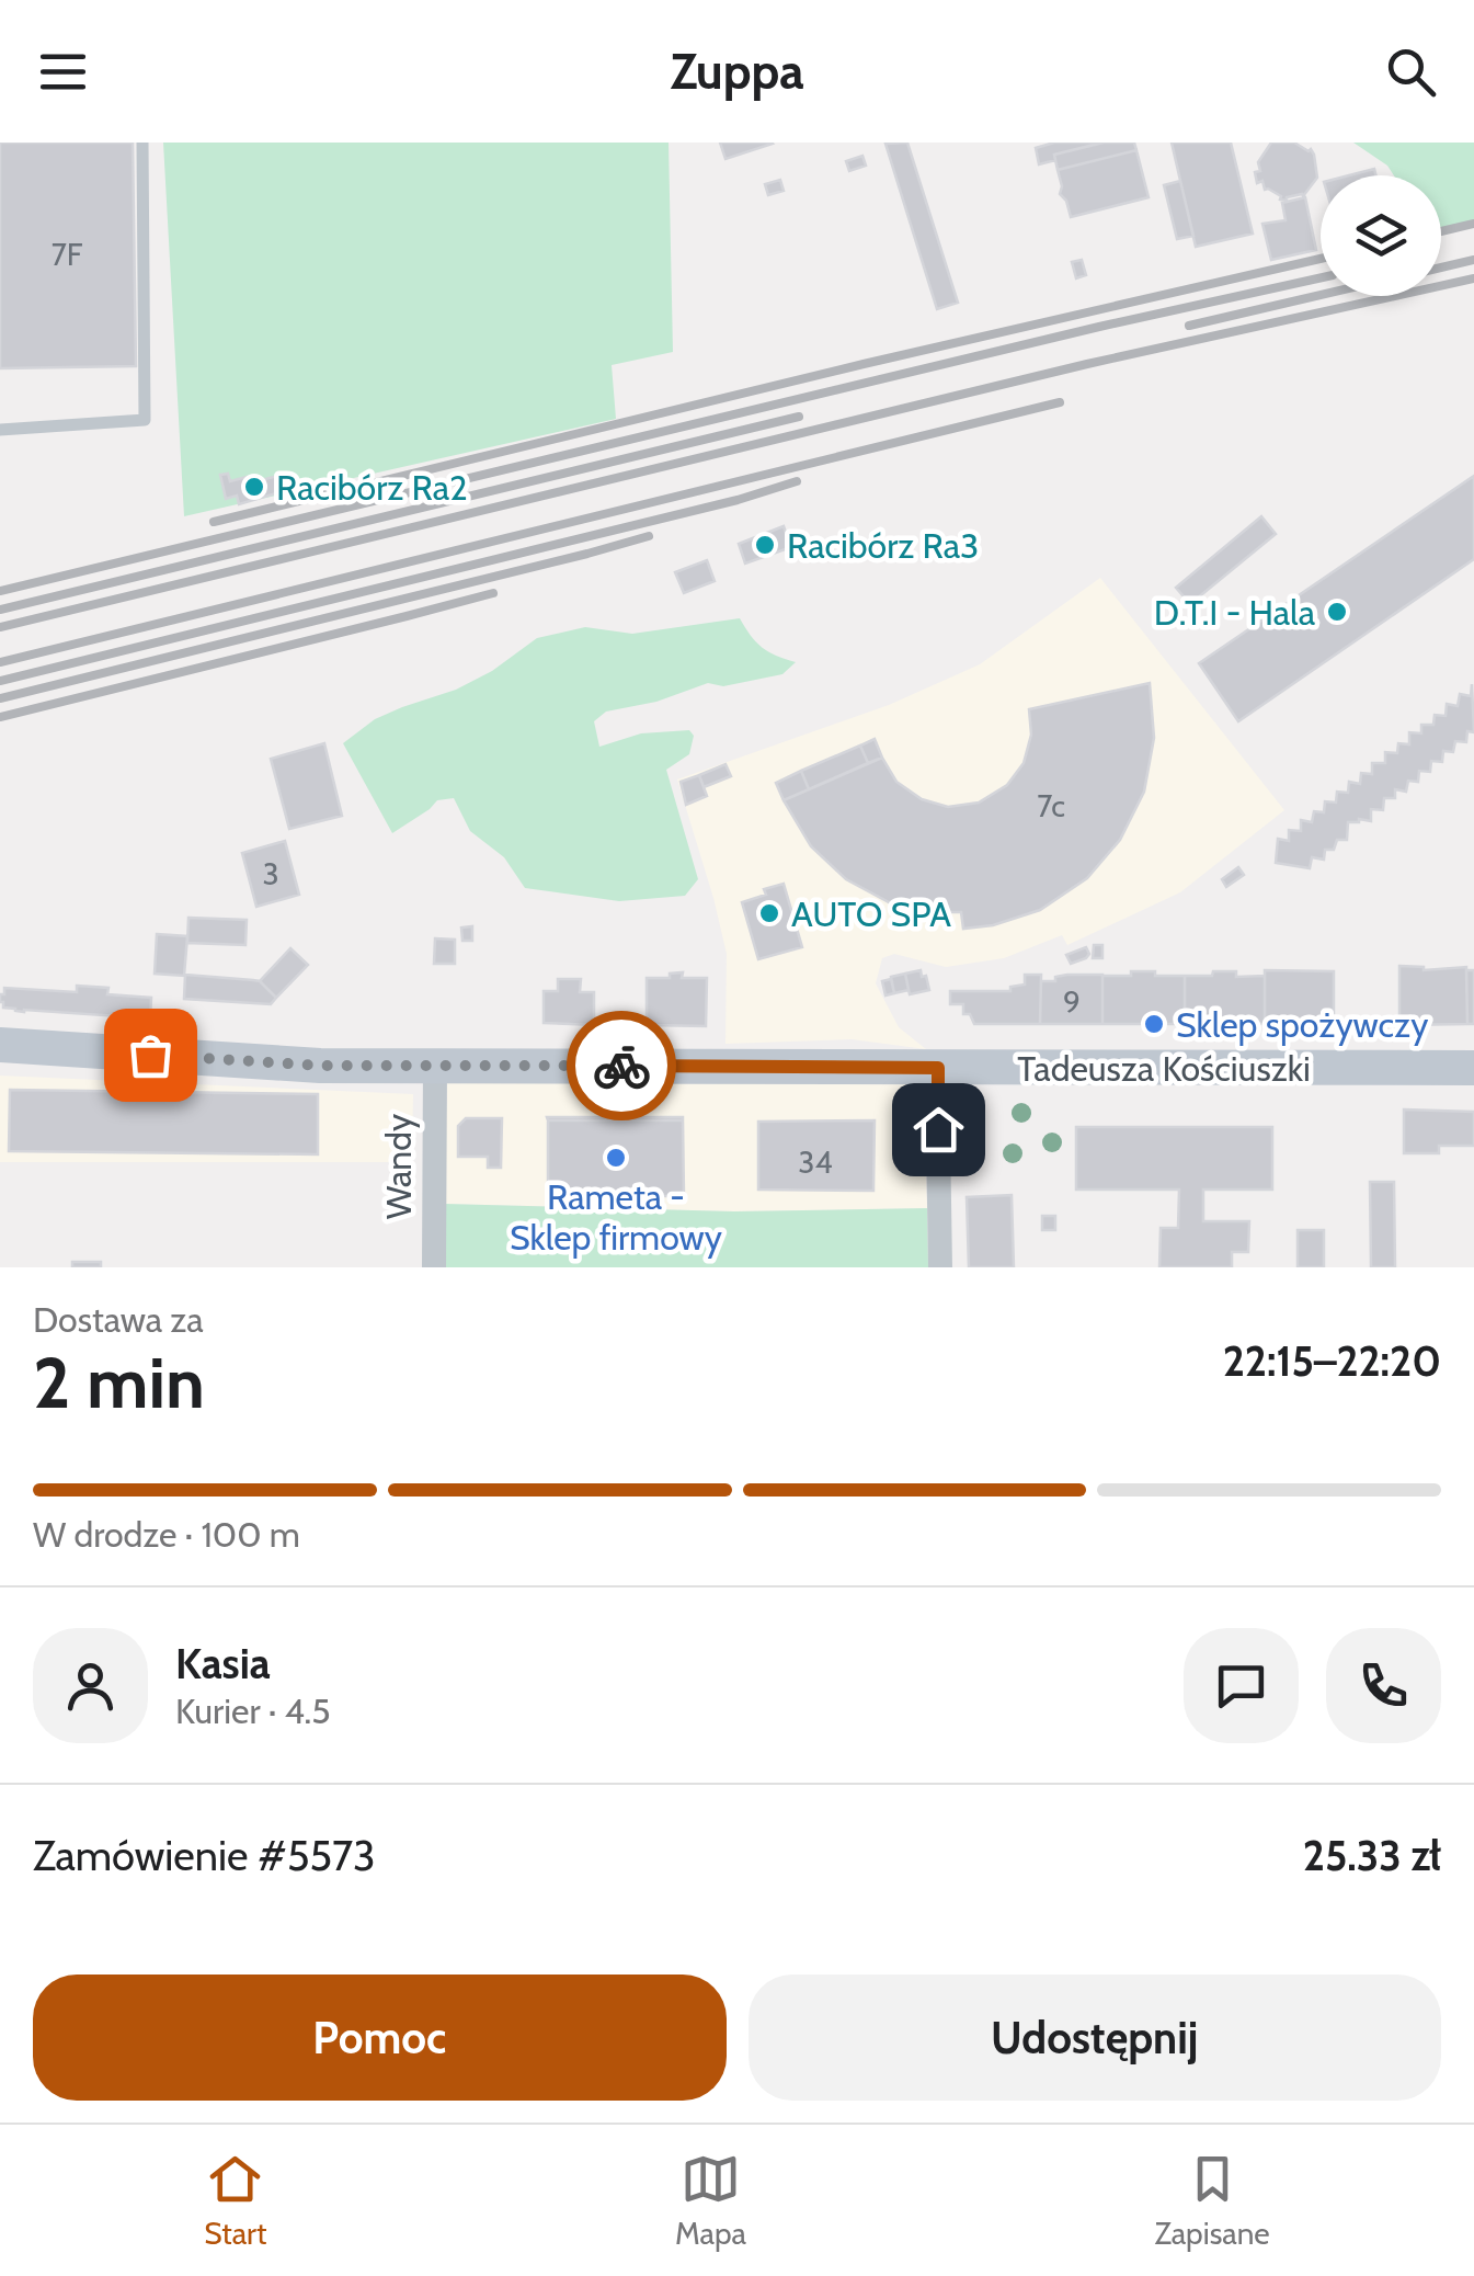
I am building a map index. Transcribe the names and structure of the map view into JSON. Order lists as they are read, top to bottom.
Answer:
{
  "streets": {
    "main road": ["Tadeusza Kościuszki"],
    "street": ["Wandy"]
  },
  "crossings": [
    ["Tadeusza Kościuszki", "Wandy"]
  ],
  "places": [
    "Racibórz Ra2",
    "Racibórz Ra3",
    "D.T.I - Hala",
    "AUTO SPA",
    "Sklep spożywczy",
    "Rameta - Sklep firmowy"
  ],
  "house_numbers": [
    "7F",
    "7c",
    "3",
    "9",
    "34"
  ],
  "page": {
    "header": "Zuppa",
    "heading": ["2 min", "Dostawa za", "22:15–22:20"],
    "panel": [
      "Kasia",
      "Kurier · 4.5",
      "Zamówienie #5573",
      "25.33 zł"
    ],
    "bar": "W drodze · 100 m",
    "buttons": ["Pomoc", "Udostępnij"],
    "tabs": ["Start", "Mapa", "Zapisane"]
  }
}
